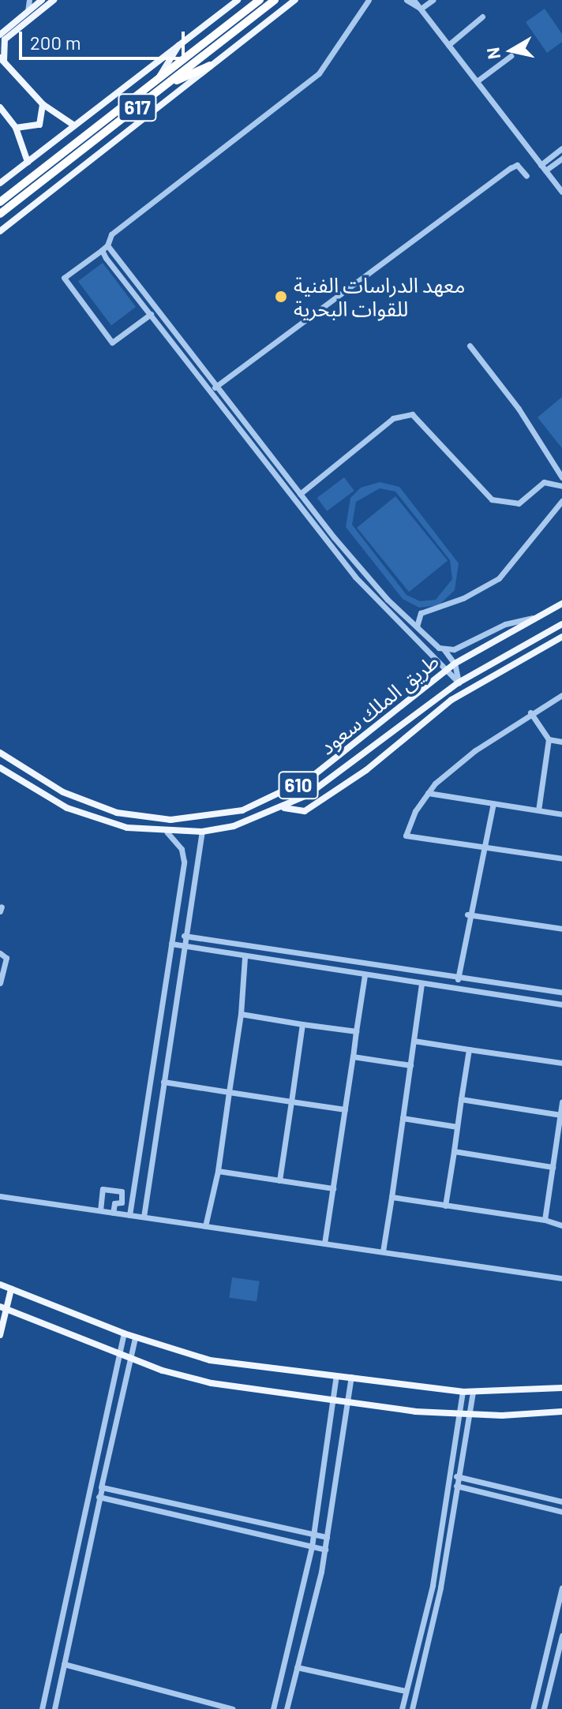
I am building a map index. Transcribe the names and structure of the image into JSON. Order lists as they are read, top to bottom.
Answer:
{
  "streets": {
    "highway": ["617"],
    "main road": ["طريق الملك سعود", "610"]
  },
  "places": ["معهد الدراسات الفنية للقوات البحرية"],
  "scale_bar": "200 m",
  "north": "left"
}
